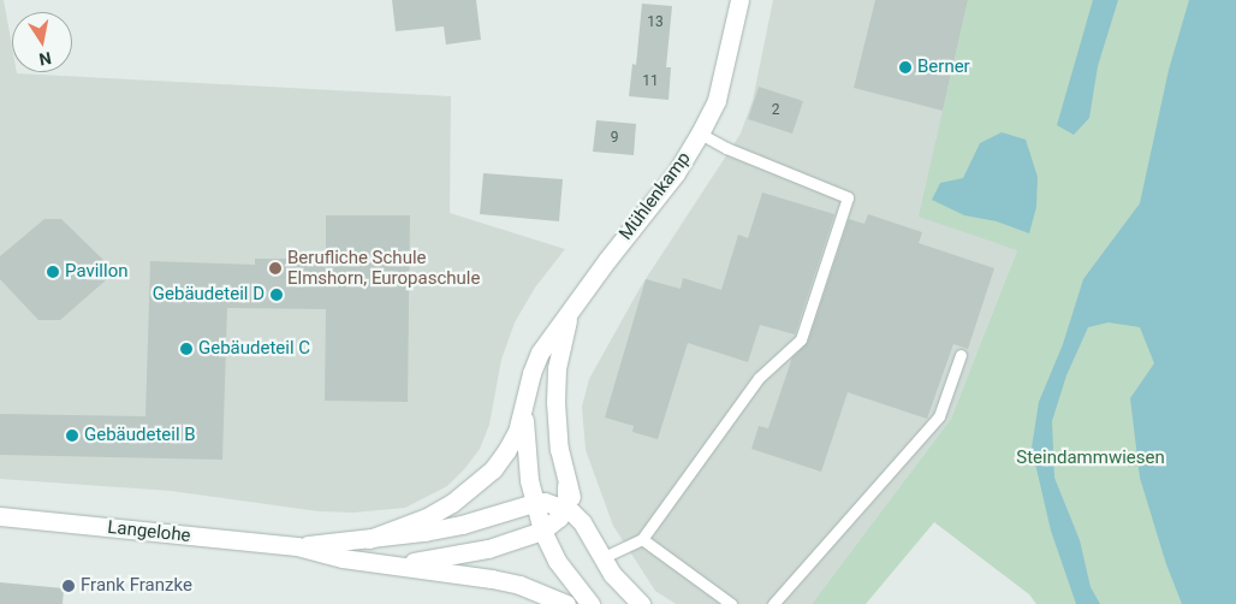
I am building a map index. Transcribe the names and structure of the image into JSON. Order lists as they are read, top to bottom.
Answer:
{
  "streets": {
    "street": ["Mühlenkamp", "Langelohe"]
  },
  "crossings": [
    ["Mühlenkamp", "Langelohe"]
  ],
  "parks": ["Steindammwiesen"],
  "places": [
    "Berner",
    "Berufliche Schule Elmshorn, Europaschule",
    "Pavillon",
    "Gebäudeteil D",
    "Gebäudeteil C",
    "Gebäudeteil B",
    "Frank Franzke"
  ],
  "house_numbers": [
    "13",
    "11",
    "2",
    "9"
  ],
  "north": "bottom"
}
